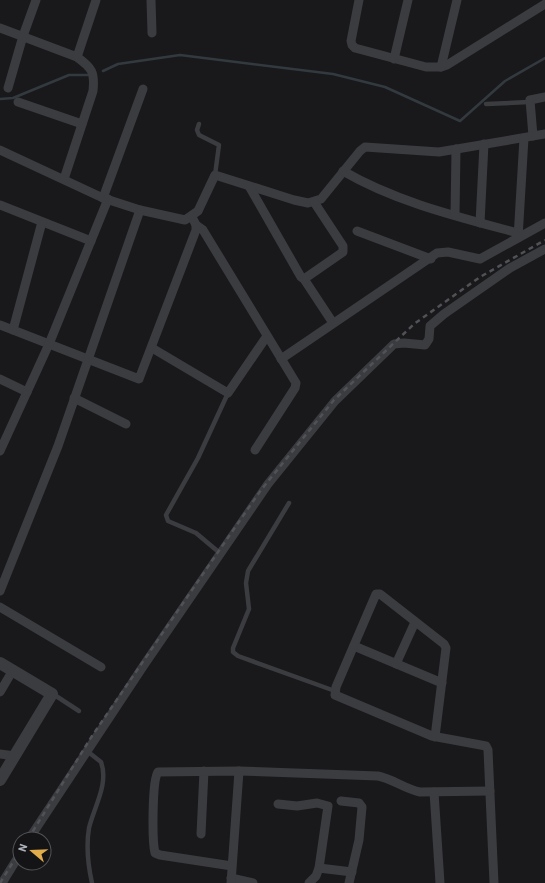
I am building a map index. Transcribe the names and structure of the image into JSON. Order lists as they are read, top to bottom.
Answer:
{
  "north": "left"
}
